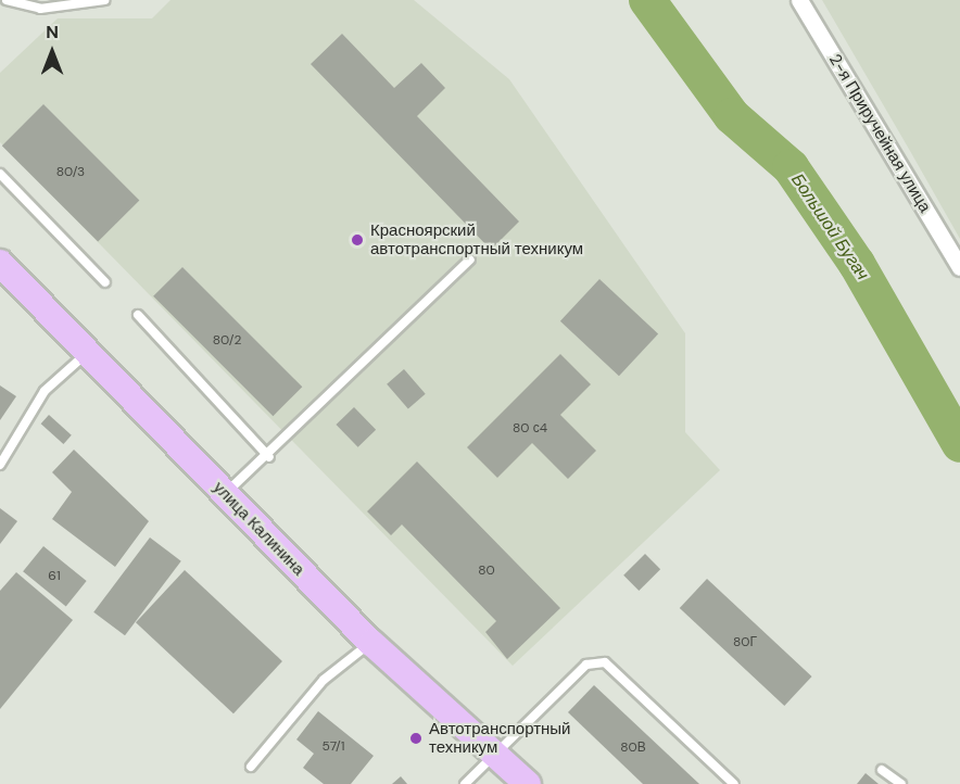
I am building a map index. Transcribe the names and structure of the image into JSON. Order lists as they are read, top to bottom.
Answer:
{
  "streets": {
    "main road": ["улица Калинина"],
    "street": ["2-я Приручейная улица"]
  },
  "water": ["Большой Бугач"],
  "places": ["Красноярский автотранспортный техникум", "Автотранспортный техникум"],
  "house_numbers": [
    "80/3",
    "80/2",
    "80 с4",
    "80",
    "61",
    "80Г",
    "57/1",
    "80В"
  ],
  "north": "top"
}
